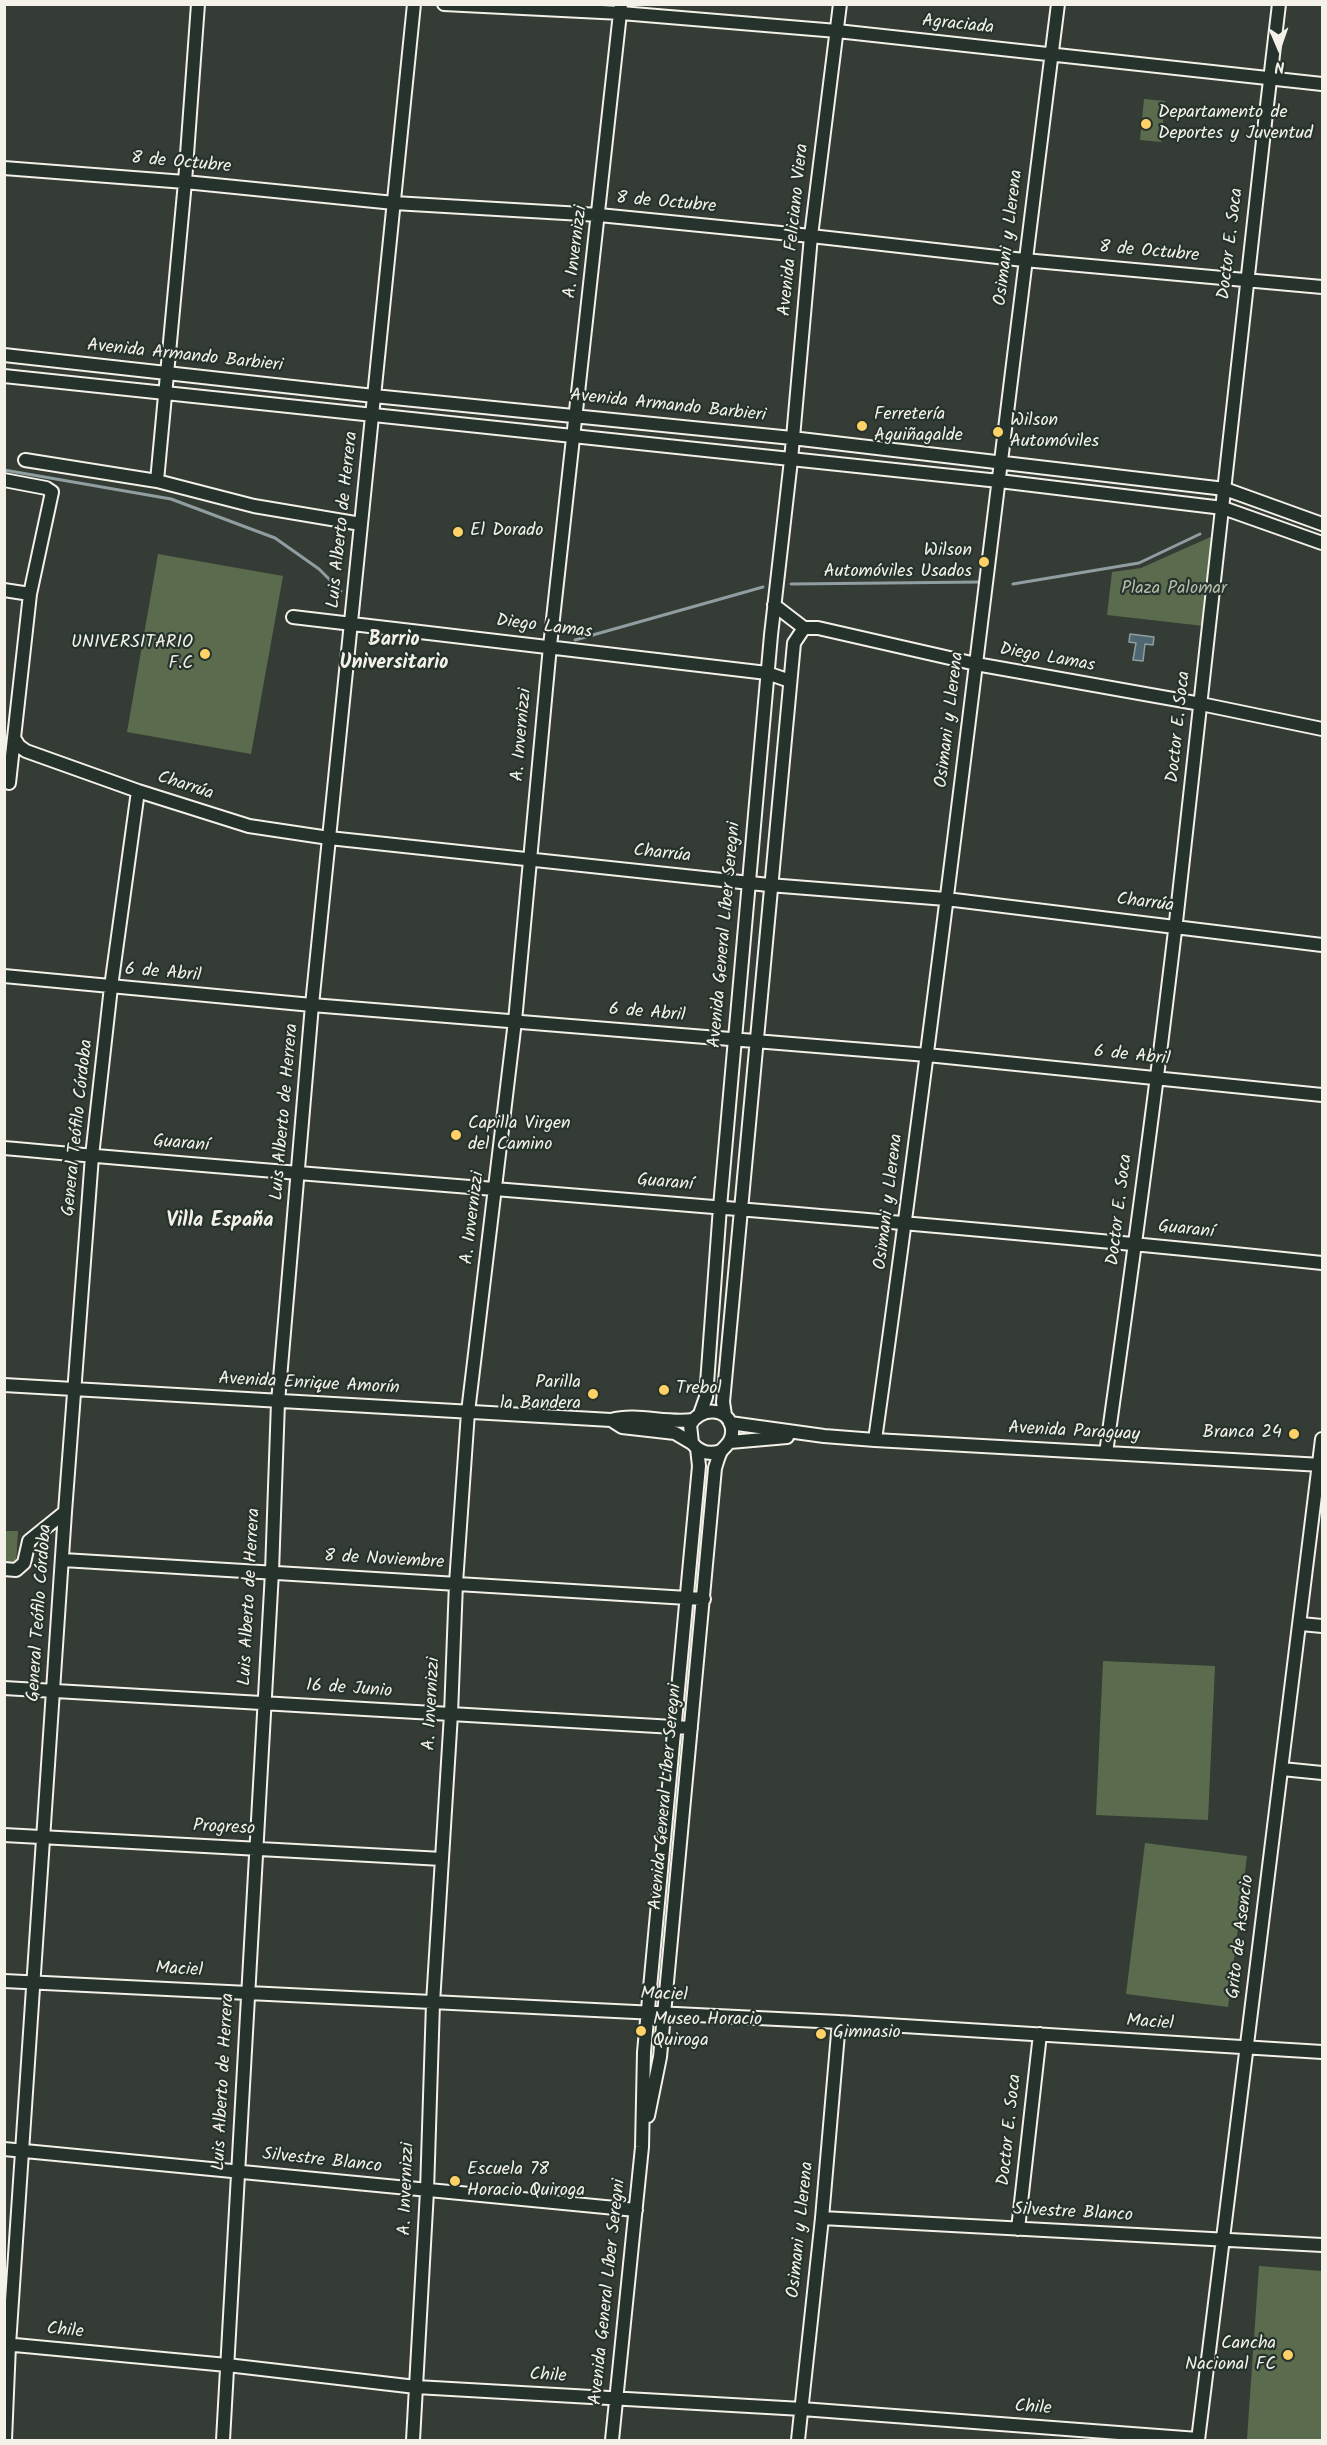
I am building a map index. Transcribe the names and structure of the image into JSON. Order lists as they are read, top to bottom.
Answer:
{
  "streets": {
    "street": [
      "Agraciada",
      "8 de Octubre",
      "Avenida Feliciano Viera",
      "Osimani y Llerena",
      "Doctor E. Soca",
      "A. Invernizzi",
      "Avenida Armando Barbieri",
      "Luis Alberto de Herrera",
      "Diego Lamas",
      "Charrúa",
      "Avenida General Líber Seregni",
      "6 de Abril",
      "General Teófilo Córdoba",
      "Guaraní",
      "Avenida Enrique Amorín",
      "Avenida Paraguay",
      "8 de Noviembre",
      "16 de Junio",
      "Progreso",
      "Grito de Asencio",
      "Maciel",
      "Silvestre Blanco",
      "Chile"
    ]
  },
  "crossings": [
    ["Agraciada", "Avenida Feliciano Viera"],
    ["Agraciada", "Osimani y Llerena"],
    ["Agraciada", "Doctor E. Soca"],
    ["Agraciada", "A. Invernizzi"],
    ["8 de Octubre", "Avenida Feliciano Viera"],
    ["8 de Octubre", "Osimani y Llerena"],
    ["8 de Octubre", "Doctor E. Soca"],
    ["8 de Octubre", "A. Invernizzi"],
    ["8 de Octubre", "Luis Alberto de Herrera"],
    ["Avenida Feliciano Viera", "Avenida Armando Barbieri"],
    ["Avenida Feliciano Viera", "Avenida General Líber Seregni"],
    ["Osimani y Llerena", "Avenida Armando Barbieri"],
    ["Osimani y Llerena", "Diego Lamas"],
    ["Osimani y Llerena", "Charrúa"],
    ["Osimani y Llerena", "6 de Abril"],
    ["Osimani y Llerena", "Guaraní"],
    ["Osimani y Llerena", "Avenida Paraguay"],
    ["Osimani y Llerena", "Maciel"],
    ["Osimani y Llerena", "Silvestre Blanco"],
    ["Osimani y Llerena", "Chile"],
    ["Doctor E. Soca", "Avenida Armando Barbieri"],
    ["Doctor E. Soca", "Diego Lamas"],
    ["Doctor E. Soca", "Charrúa"],
    ["Doctor E. Soca", "6 de Abril"],
    ["Doctor E. Soca", "Guaraní"],
    ["Doctor E. Soca", "Avenida Paraguay"],
    ["Doctor E. Soca", "Maciel"],
    ["Doctor E. Soca", "Silvestre Blanco"],
    ["A. Invernizzi", "Avenida Armando Barbieri"],
    ["A. Invernizzi", "Diego Lamas"],
    ["A. Invernizzi", "Charrúa"],
    ["A. Invernizzi", "6 de Abril"],
    ["A. Invernizzi", "Guaraní"],
    ["A. Invernizzi", "Avenida Enrique Amorín"],
    ["A. Invernizzi", "8 de Noviembre"],
    ["A. Invernizzi", "16 de Junio"],
    ["A. Invernizzi", "Progreso"],
    ["A. Invernizzi", "Maciel"],
    ["A. Invernizzi", "Silvestre Blanco"],
    ["A. Invernizzi", "Chile"],
    ["Avenida Armando Barbieri", "Luis Alberto de Herrera"],
    ["Avenida Armando Barbieri", "Avenida General Líber Seregni"],
    ["Luis Alberto de Herrera", "Diego Lamas"],
    ["Luis Alberto de Herrera", "Charrúa"],
    ["Luis Alberto de Herrera", "6 de Abril"],
    ["Luis Alberto de Herrera", "Guaraní"],
    ["Luis Alberto de Herrera", "Avenida Enrique Amorín"],
    ["Luis Alberto de Herrera", "8 de Noviembre"],
    ["Luis Alberto de Herrera", "16 de Junio"],
    ["Luis Alberto de Herrera", "Progreso"],
    ["Luis Alberto de Herrera", "Maciel"],
    ["Luis Alberto de Herrera", "Silvestre Blanco"],
    ["Luis Alberto de Herrera", "Chile"],
    ["Diego Lamas", "Avenida General Líber Seregni"],
    ["Charrúa", "Avenida General Líber Seregni"],
    ["Charrúa", "General Teófilo Córdoba"],
    ["Avenida General Líber Seregni", "6 de Abril"],
    ["Avenida General Líber Seregni", "Guaraní"],
    ["Avenida General Líber Seregni", "Avenida Enrique Amorín"],
    ["Avenida General Líber Seregni", "Avenida Paraguay"],
    ["Avenida General Líber Seregni", "8 de Noviembre"],
    ["Avenida General Líber Seregni", "16 de Junio"],
    ["Avenida General Líber Seregni", "Maciel"],
    ["Avenida General Líber Seregni", "Silvestre Blanco"],
    ["Avenida General Líber Seregni", "Chile"],
    ["6 de Abril", "General Teófilo Córdoba"],
    ["General Teófilo Córdoba", "Guaraní"],
    ["General Teófilo Córdoba", "Avenida Enrique Amorín"],
    ["General Teófilo Córdoba", "8 de Noviembre"],
    ["General Teófilo Córdoba", "16 de Junio"],
    ["General Teófilo Córdoba", "Progreso"],
    ["General Teófilo Córdoba", "Maciel"],
    ["General Teófilo Córdoba", "Silvestre Blanco"],
    ["General Teófilo Córdoba", "Chile"],
    ["Avenida Enrique Amorín", "Avenida Paraguay"],
    ["Avenida Paraguay", "Grito de Asencio"],
    ["Grito de Asencio", "Maciel"],
    ["Grito de Asencio", "Silvestre Blanco"],
    ["Grito de Asencio", "Chile"]
  ],
  "districts": ["Barrio Universitario", "Villa España"],
  "parks": ["Plaza Palomar"],
  "places": [
    "Departamento de Deportes y Juventud",
    "Ferretería Aguiñagalde",
    "Wilson Automóviles",
    "El Dorado",
    "Wilson Automóviles Usados",
    "UNIVERSITARIO F.C",
    "Capilla Virgen del Camino",
    "Trebol",
    "Parilla la Bandera",
    "Branca 24",
    "Museo Horacio Quiroga",
    "Gimnasio",
    "Escuela 78 Horacio Quiroga",
    "Cancha Nacional FC"
  ],
  "north": "bottom"
}
